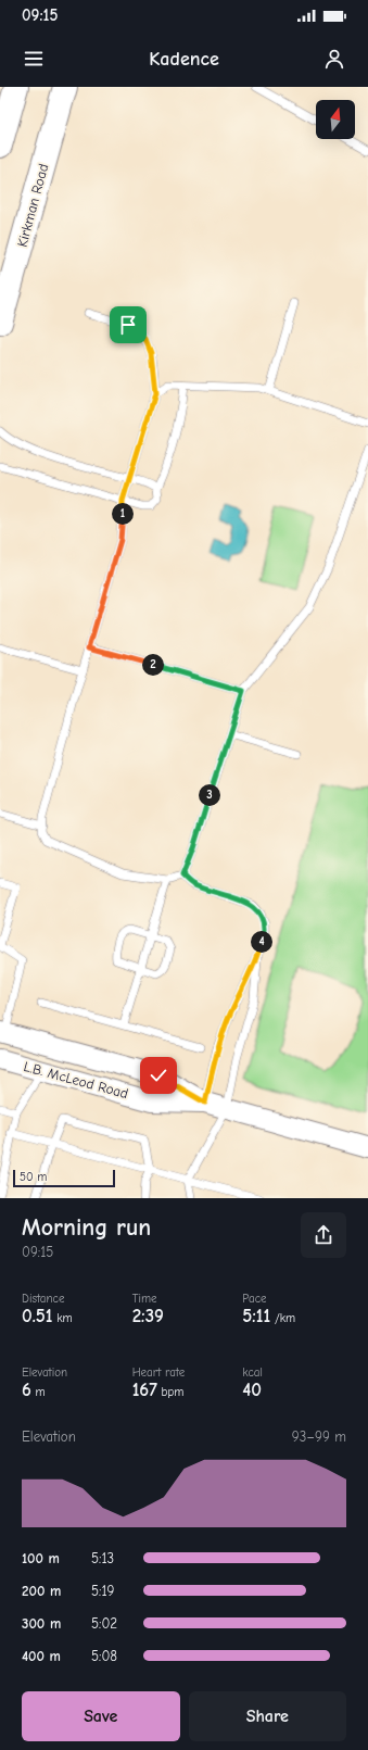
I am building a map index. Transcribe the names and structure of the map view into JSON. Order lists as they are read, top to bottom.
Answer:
{
  "streets": {
    "main road": ["Kirkman Road"],
    "street": ["L.B. McLeod Road"]
  },
  "scale_bar": "50 m",
  "north": "top",
  "page": {
    "status": "09:15",
    "header": "Kadence",
    "pins": [
      "1",
      "2",
      "3",
      "4"
    ],
    "scale": "50 m",
    "heading": ["Morning run", "09:15"],
    "stats": [
      ["Distance", "0.51 km"],
      ["Time", "2:39"],
      ["Pace", "5:11 /km"],
      ["Elevation", "6 m"],
      ["Heart rate", "167 bpm"],
      ["kcal", "40"]
    ],
    "chart": ["Elevation", "93–99 m"],
    "list": [
      {
        "name": "100 m",
        "note": "5:13"
      },
      {
        "name": "200 m",
        "note": "5:19"
      },
      {
        "name": "300 m",
        "note": "5:02"
      },
      {
        "name": "400 m",
        "note": "5:08"
      }
    ],
    "buttons": ["Save", "Share"]
  }
}
